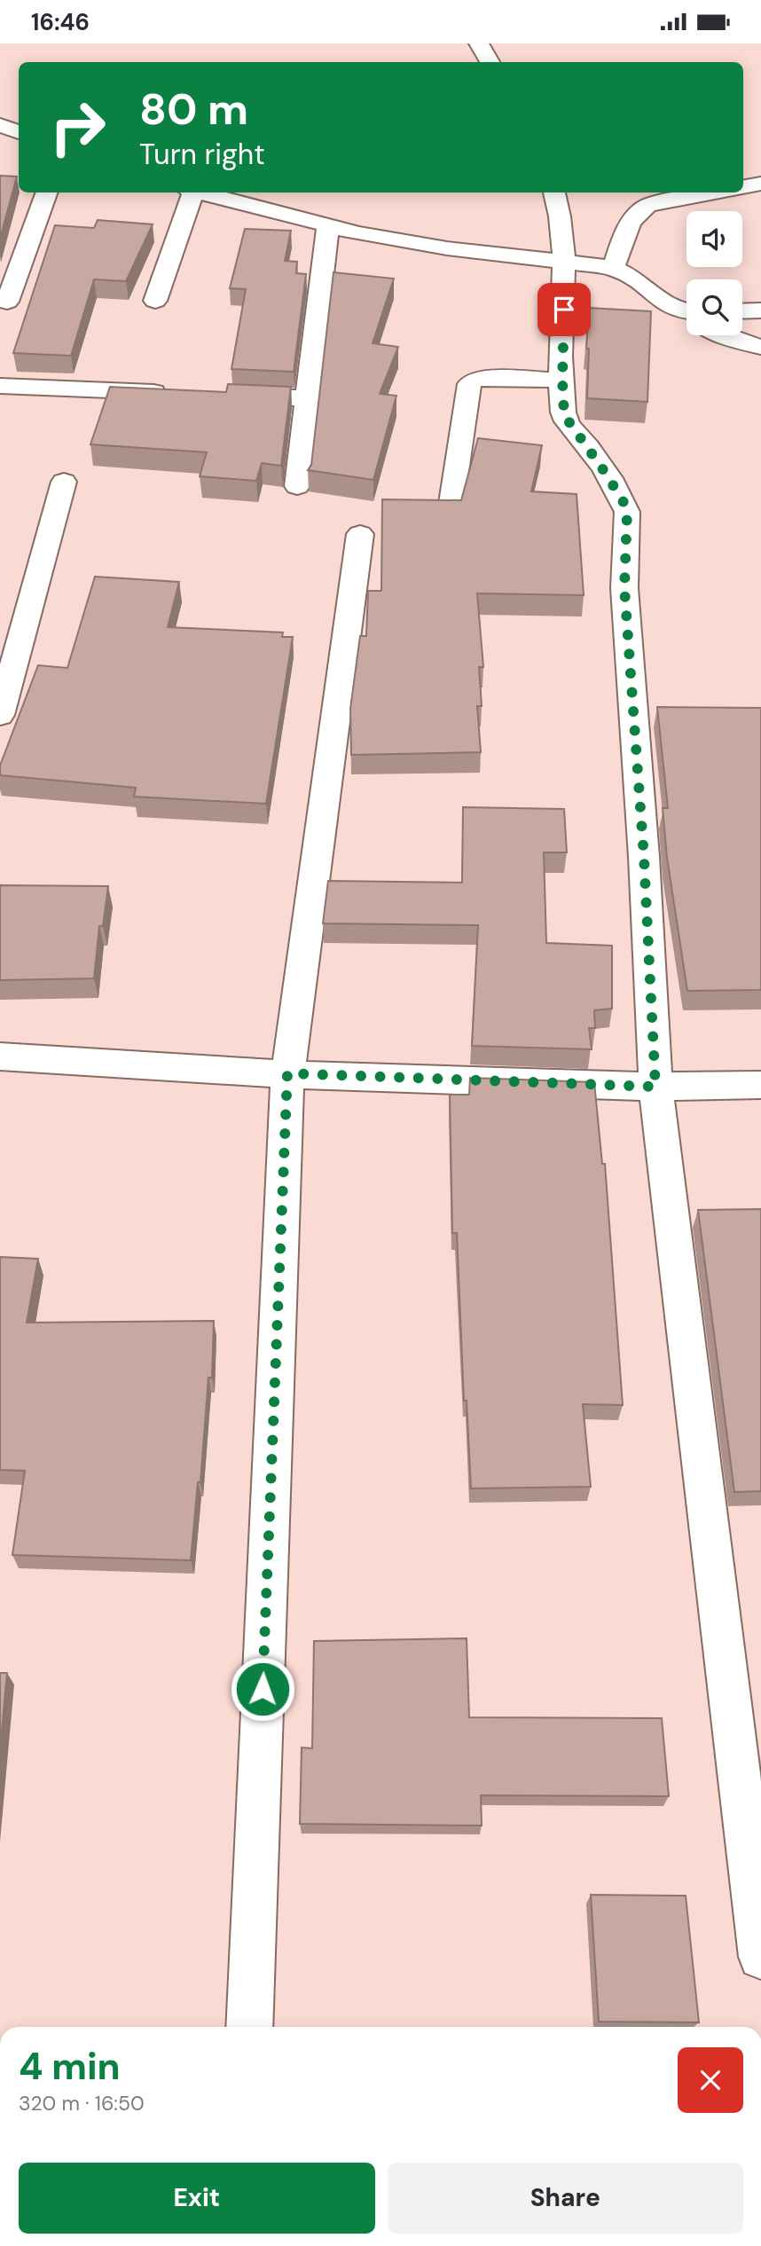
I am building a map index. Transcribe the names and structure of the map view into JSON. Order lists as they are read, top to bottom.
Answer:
{
  "page": {
    "status": "16:46",
    "turn": ["80 m", "Turn right"],
    "heading": ["4 min", "320 m · 16:50"],
    "buttons": ["Exit", "Share"]
  }
}
